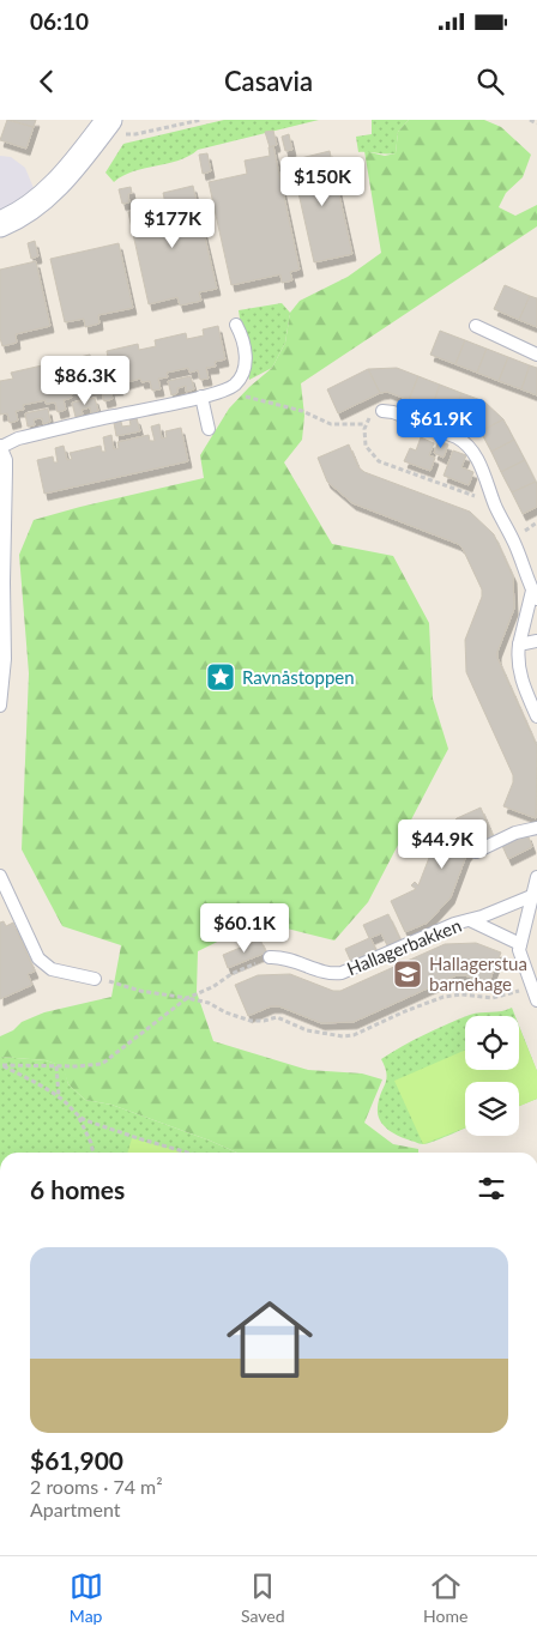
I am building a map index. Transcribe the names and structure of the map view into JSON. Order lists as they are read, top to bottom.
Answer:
{
  "streets": {
    "lane": ["Hallagerbakken"]
  },
  "places": {
    "place": ["Ravnåstoppen"],
    "school or university": ["Hallagerstua barnehage"]
  },
  "page": {
    "status": "06:10",
    "header": "Casavia",
    "price": [
      "$150K",
      "$177K",
      "$86.3K",
      "$61.9K",
      "$44.9K",
      "$60.1K"
    ],
    "heading": "6 homes",
    "list": [
      {
        "name": "$61,900",
        "note": "2 rooms · 74 m² · Apartment"
      }
    ],
    "tabs": ["Map", "Saved", "Home"]
  }
}
